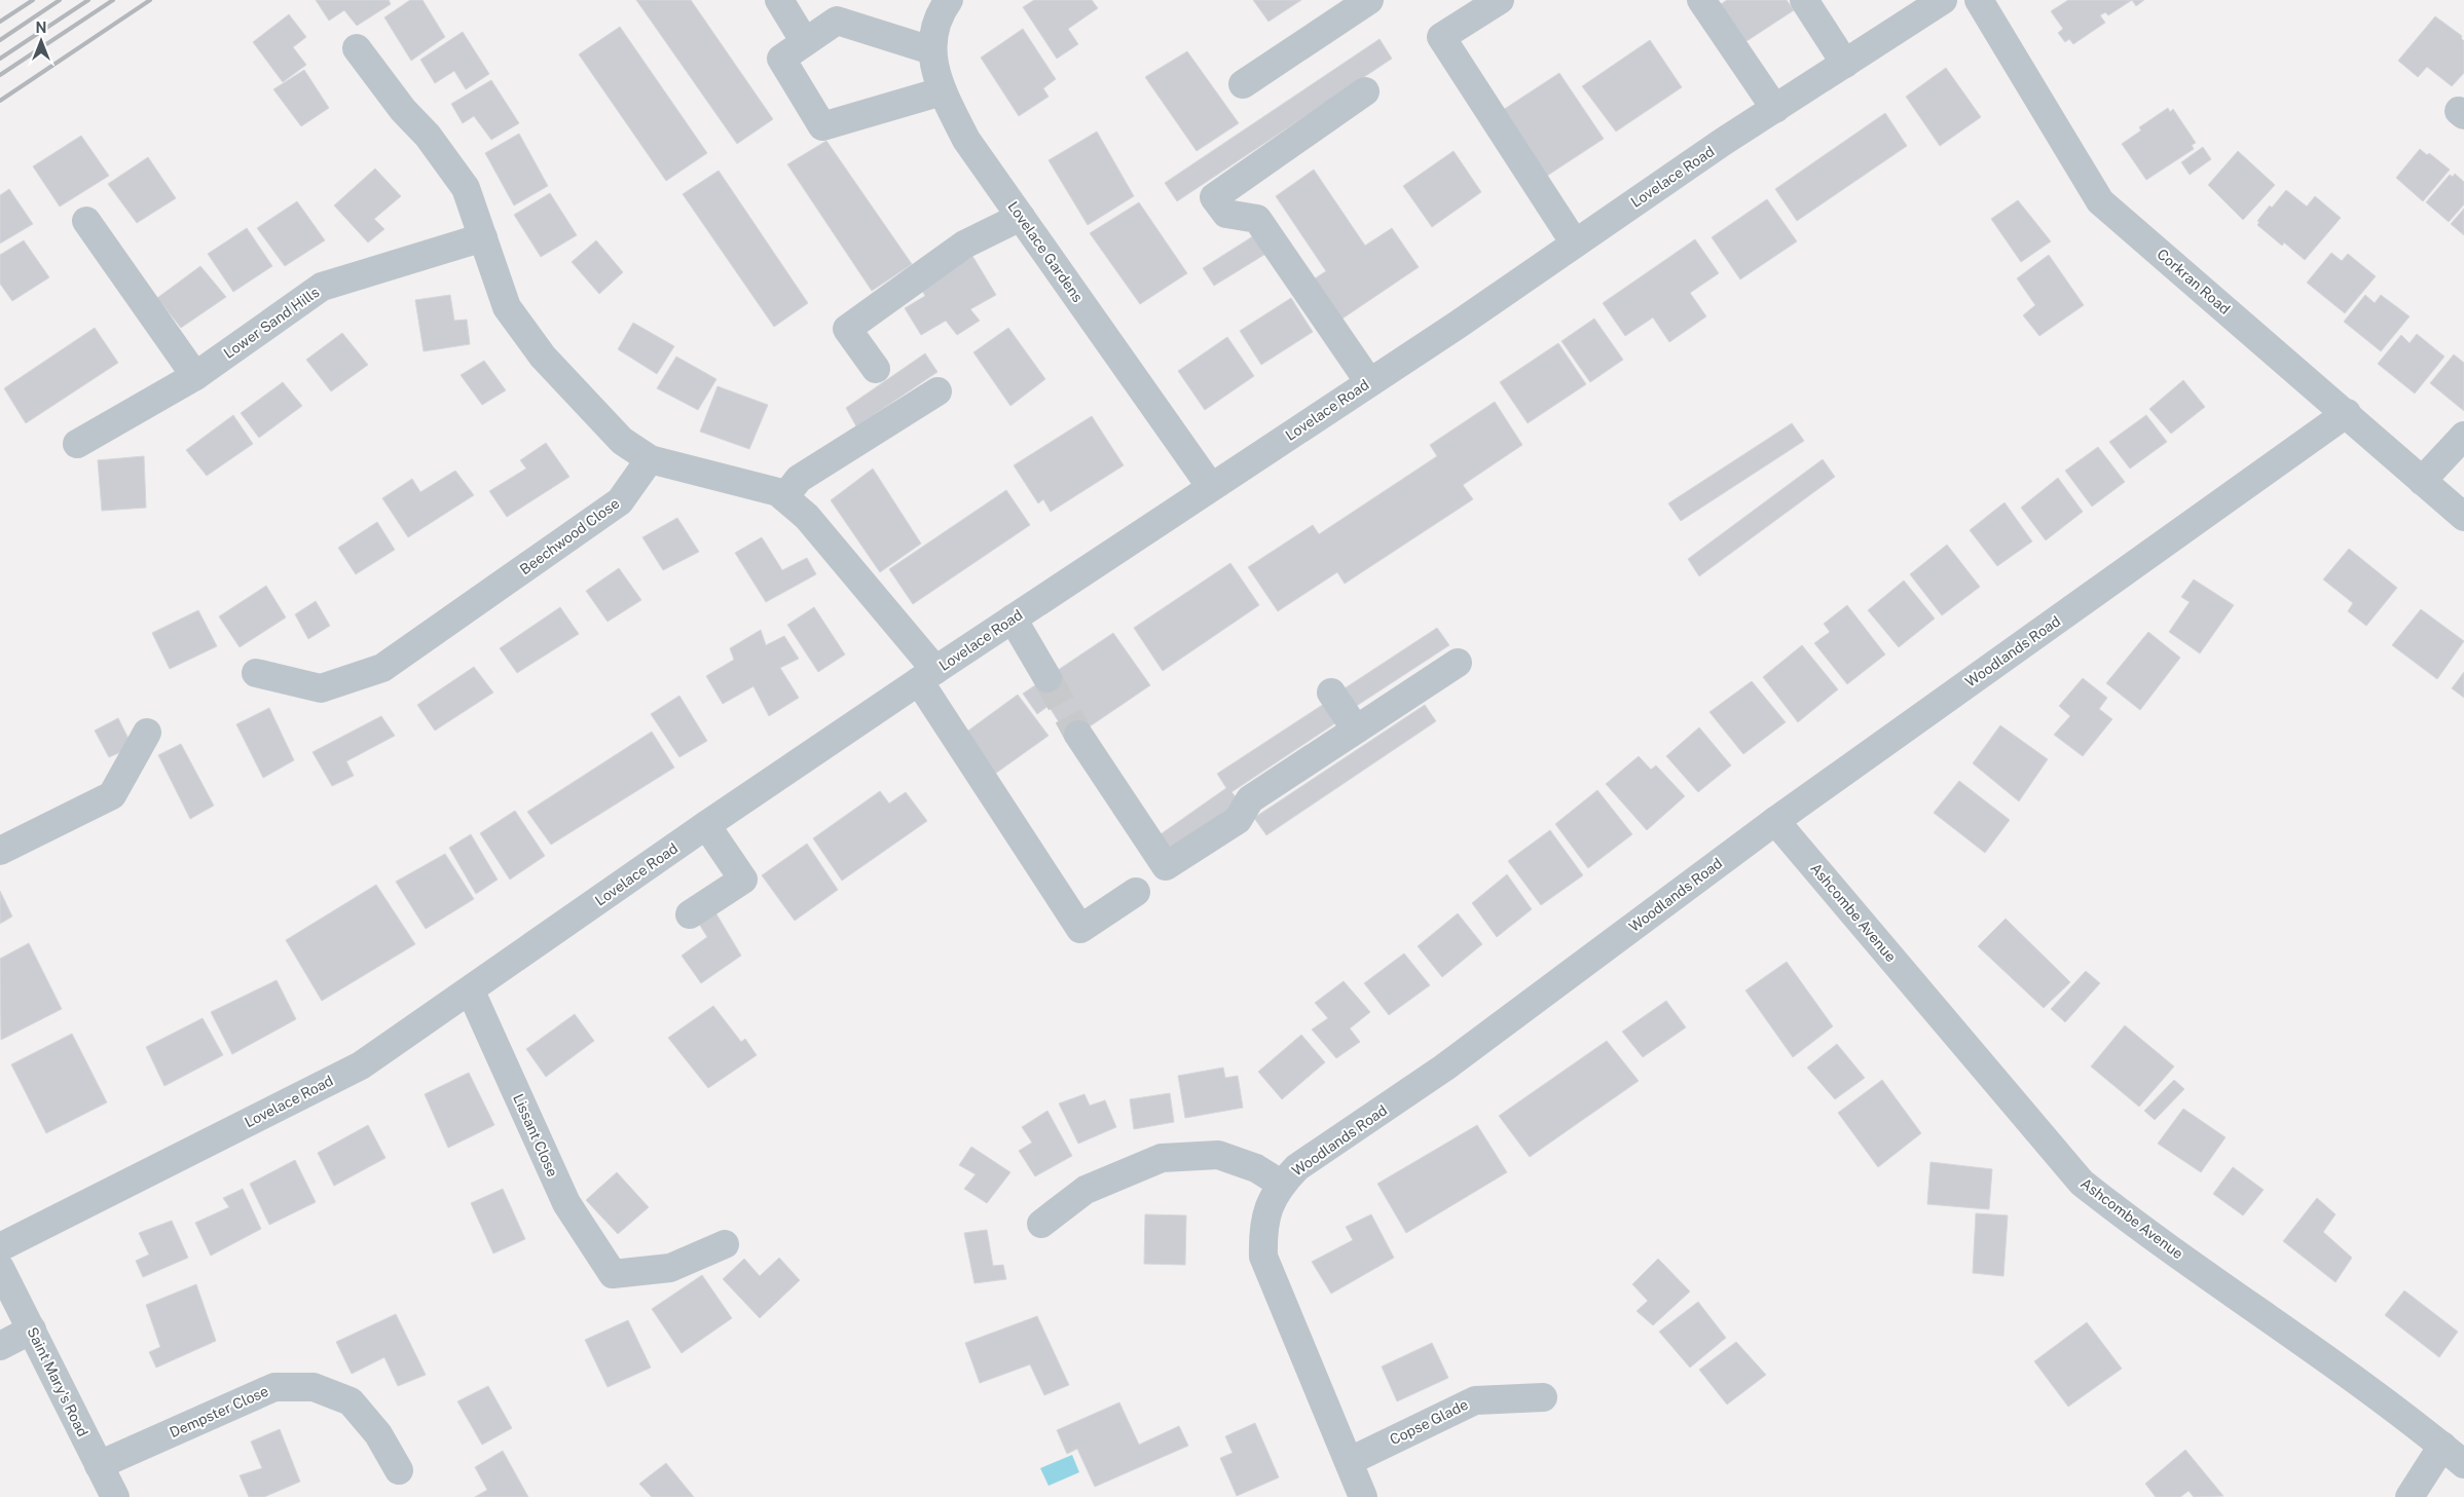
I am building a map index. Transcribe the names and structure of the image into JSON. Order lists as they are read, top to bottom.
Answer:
{
  "streets": {
    "street": [
      "Lovelace Road",
      "Lovelace Gardens",
      "Corkran Road",
      "Lower Sand Hills",
      "Beechwood Close",
      "Woodlands Road",
      "Ashcombe Avenue",
      "Lissant Close",
      "Saint Mary's Road",
      "Dempster Close",
      "Copse Glade"
    ]
  },
  "crossings": [
    ["Lovelace Road", "Lovelace Gardens"],
    ["Lovelace Road", "Lissant Close"],
    ["Corkran Road", "Woodlands Road"],
    ["Woodlands Road", "Ashcombe Avenue"],
    ["Woodlands Road", "Copse Glade"],
    ["Saint Mary's Road", "Dempster Close"]
  ],
  "north": "top"
}
